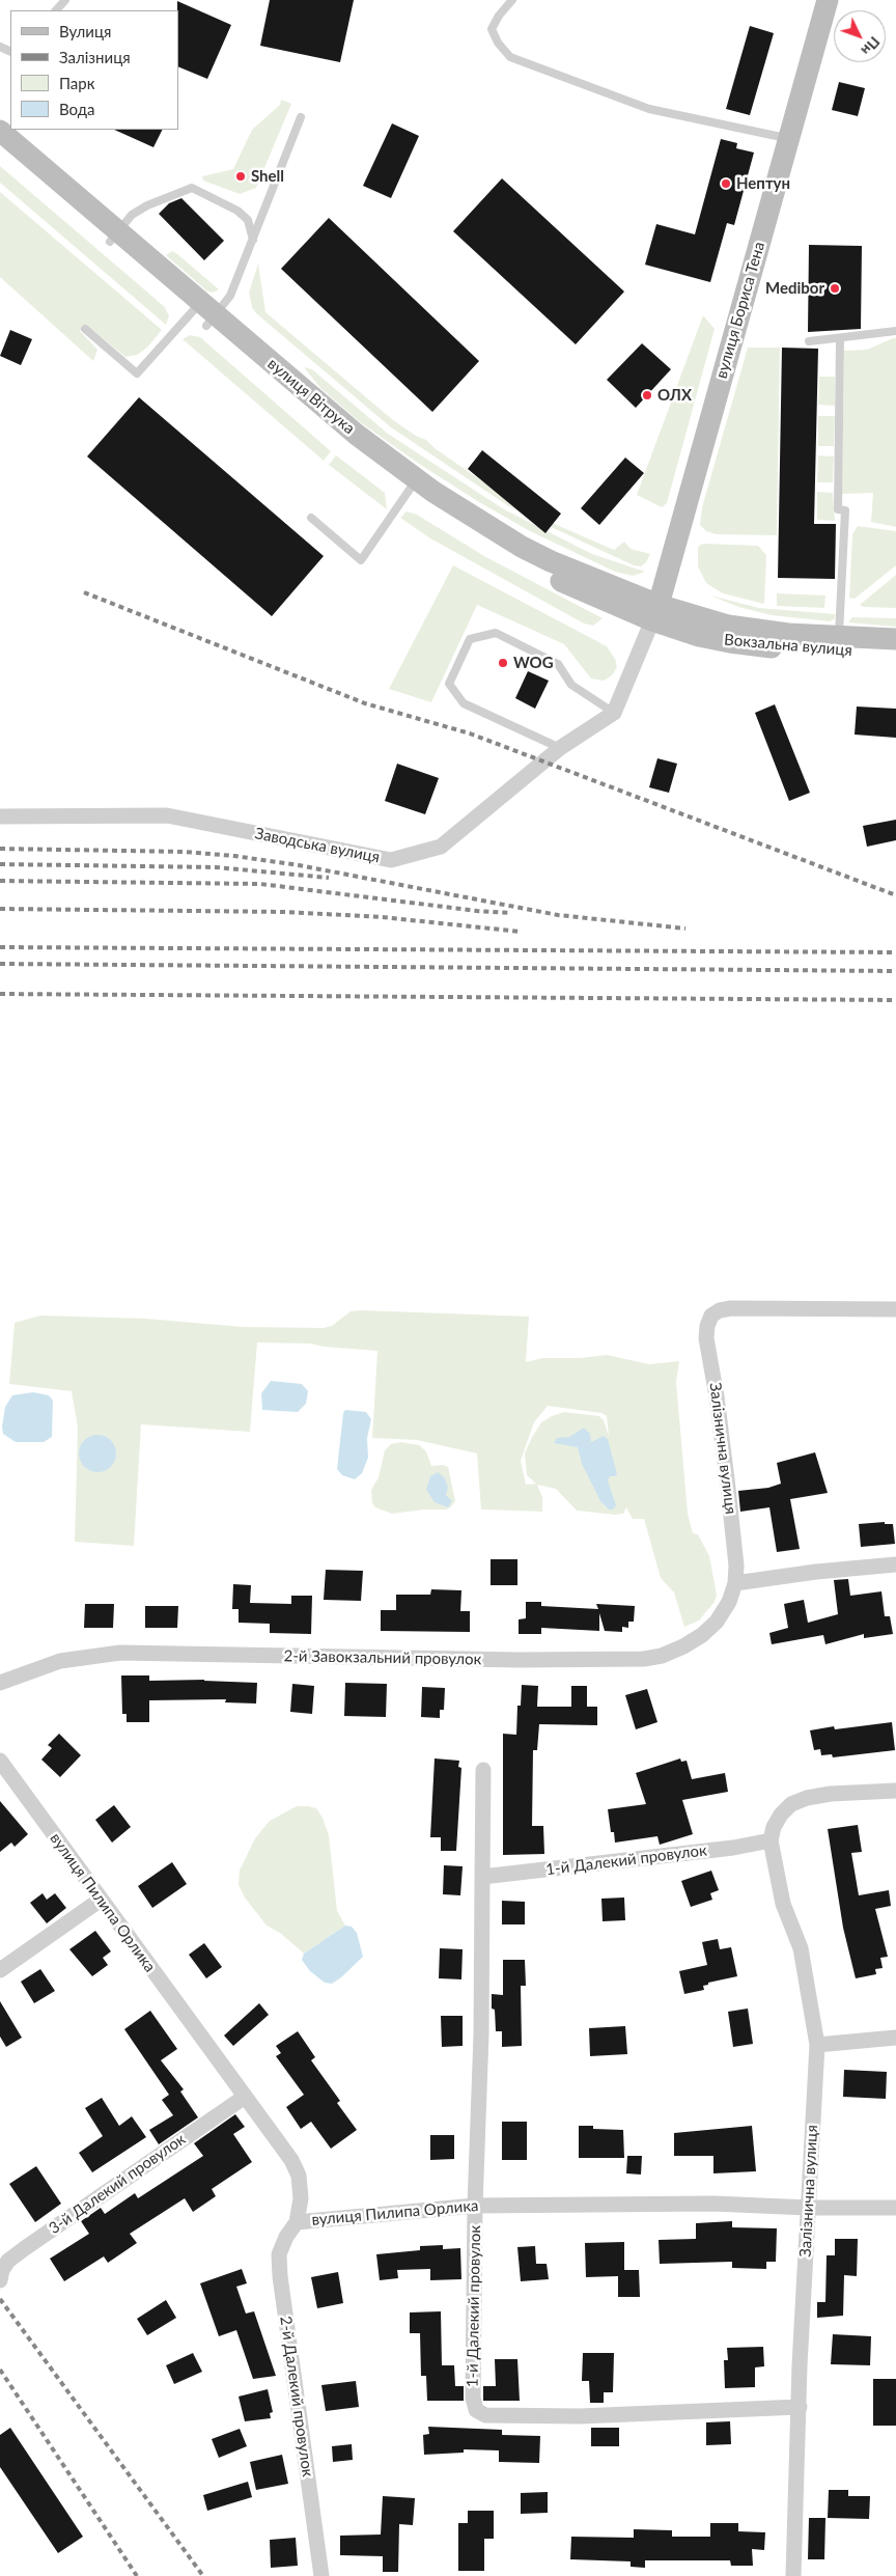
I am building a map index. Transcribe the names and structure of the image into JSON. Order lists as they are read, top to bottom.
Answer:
{
  "streets": {
    "main road": ["вулиця Бориса Тена", "вулиця Вітрука", "Вокзальна вулиця"],
    "street": [
      "Заводська вулиця",
      "Залізнична вулиця",
      "2-й Завокзальний провулок",
      "1-й Далекий провулок",
      "вулиця Пилипа Орлика",
      "3-й Далекий провулок",
      "2-й Далекий провулок"
    ]
  },
  "crossings": [
    ["вулиця Бориса Тена", "вулиця Вітрука"],
    ["вулиця Бориса Тена", "Вокзальна вулиця"],
    ["вулиця Вітрука", "Вокзальна вулиця"],
    ["Залізнична вулиця", "2-й Завокзальний провулок"],
    ["Залізнична вулиця", "1-й Далекий провулок"],
    ["Залізнична вулиця", "вулиця Пилипа Орлика"],
    ["1-й Далекий провулок", "вулиця Пилипа Орлика"],
    ["вулиця Пилипа Орлика", "3-й Далекий провулок"],
    ["вулиця Пилипа Орлика", "2-й Далекий провулок"]
  ],
  "places": [
    "Shell",
    "Нептун",
    "Medibor",
    "ОЛХ",
    "WOG"
  ],
  "legend": [
    "Вулиця",
    "Залізниця",
    "Парк",
    "Вода"
  ],
  "north": "bottom right"
}
